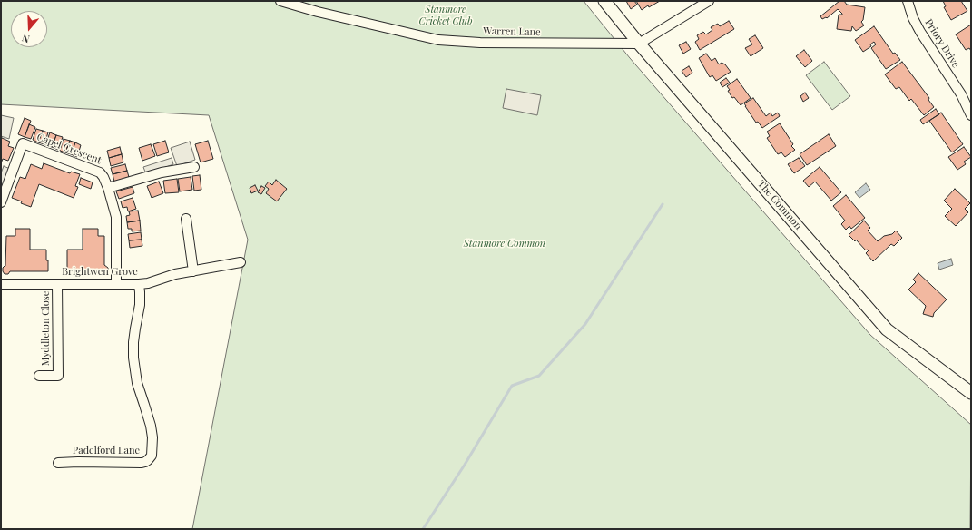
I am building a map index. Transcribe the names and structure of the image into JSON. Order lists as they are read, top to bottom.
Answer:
{
  "streets": {
    "main road": ["The Common"],
    "street": [
      "Warren Lane",
      "Priory Drive",
      "Capel Crescent",
      "Brightwen Grove",
      "Myddleton Close",
      "Padelford Lane"
    ]
  },
  "crossings": [
    ["Warren Lane", "The Common"],
    ["Capel Crescent", "Brightwen Grove"],
    ["Brightwen Grove", "Myddleton Close"],
    ["Brightwen Grove", "Padelford Lane"]
  ],
  "parks": ["Stanmore Cricket Club", "Stanmore Common"],
  "north": "bottom"
}
